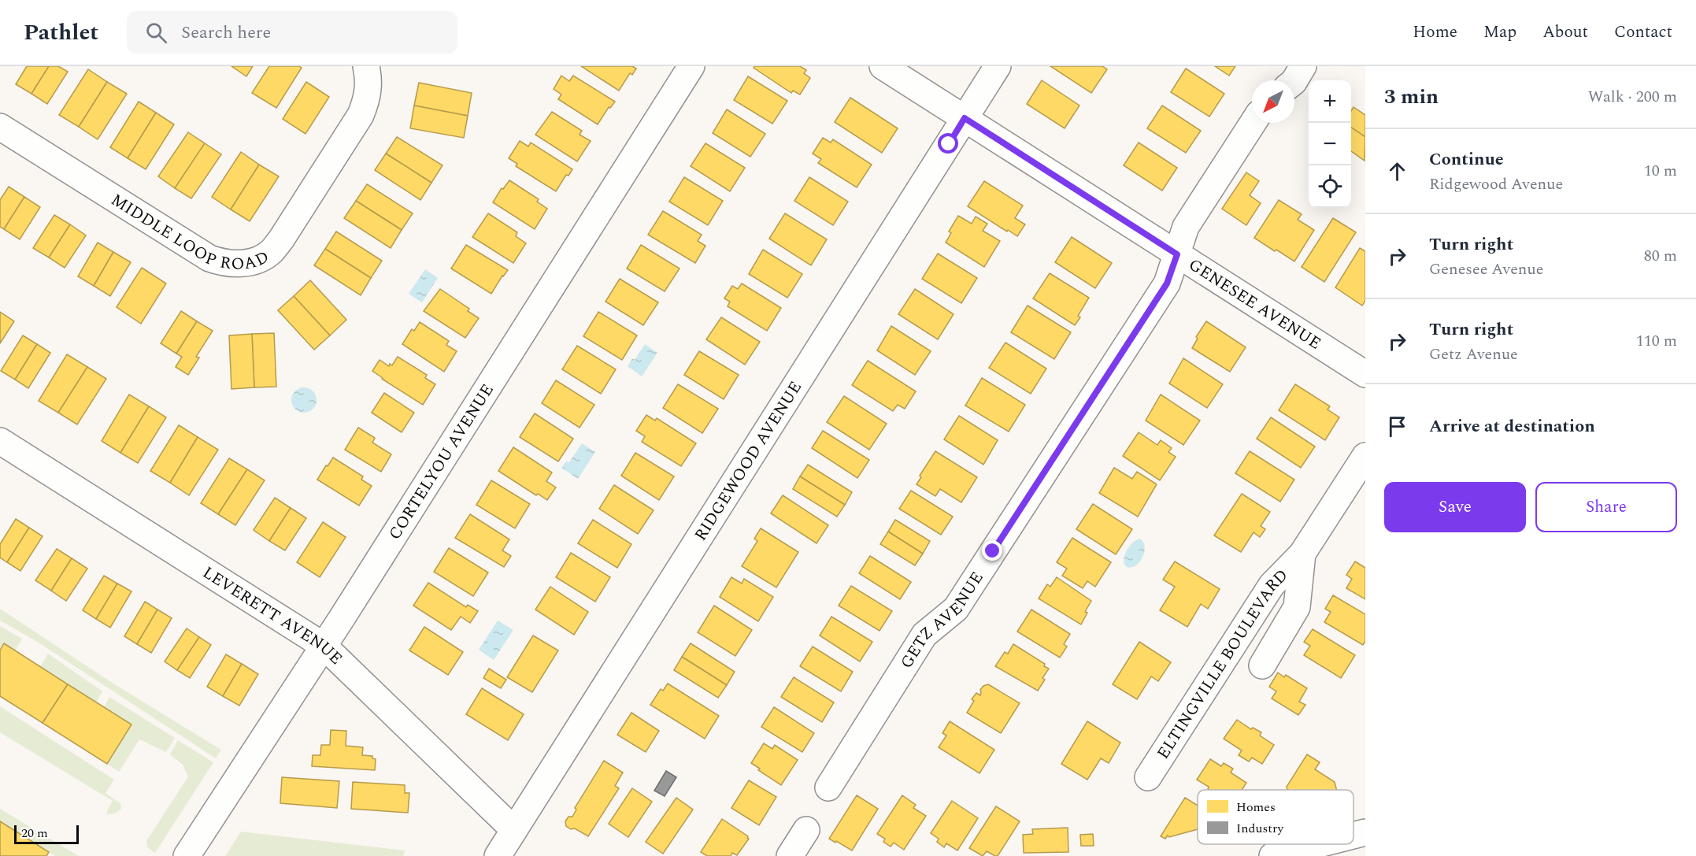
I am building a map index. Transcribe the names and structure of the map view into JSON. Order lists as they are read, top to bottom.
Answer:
{
  "streets": {
    "street": [
      "MIDDLE LOOP ROAD",
      "GENESEE AVENUE",
      "RIDGEWOOD AVENUE",
      "CORTELYOU AVENUE",
      "LEVERETT AVENUE",
      "GETZ AVENUE",
      "ELTINGVILLE BOULEVARD"
    ]
  },
  "crossings": [
    ["GENESEE AVENUE", "RIDGEWOOD AVENUE"],
    ["GENESEE AVENUE", "GETZ AVENUE"],
    ["RIDGEWOOD AVENUE", "LEVERETT AVENUE"],
    ["CORTELYOU AVENUE", "LEVERETT AVENUE"]
  ],
  "legend": ["Homes", "Industry"],
  "scale_bar": "20 m",
  "north": "bottom left",
  "page": {
    "header": "Pathlet",
    "search": "Search here",
    "nav": [
      "Home",
      "Map",
      "About",
      "Contact"
    ],
    "heading": ["3 min", "Walk · 200 m"],
    "map_buttons": ["+", "−"],
    "list": [
      ["Continue", "Ridgewood Avenue", "10 m"],
      ["Turn right", "Genesee Avenue", "80 m"],
      ["Turn right", "Getz Avenue", "110 m"],
      "Arrive at destination"
    ],
    "buttons": ["Save", "Share"],
    "scale": "20 m"
  }
}
